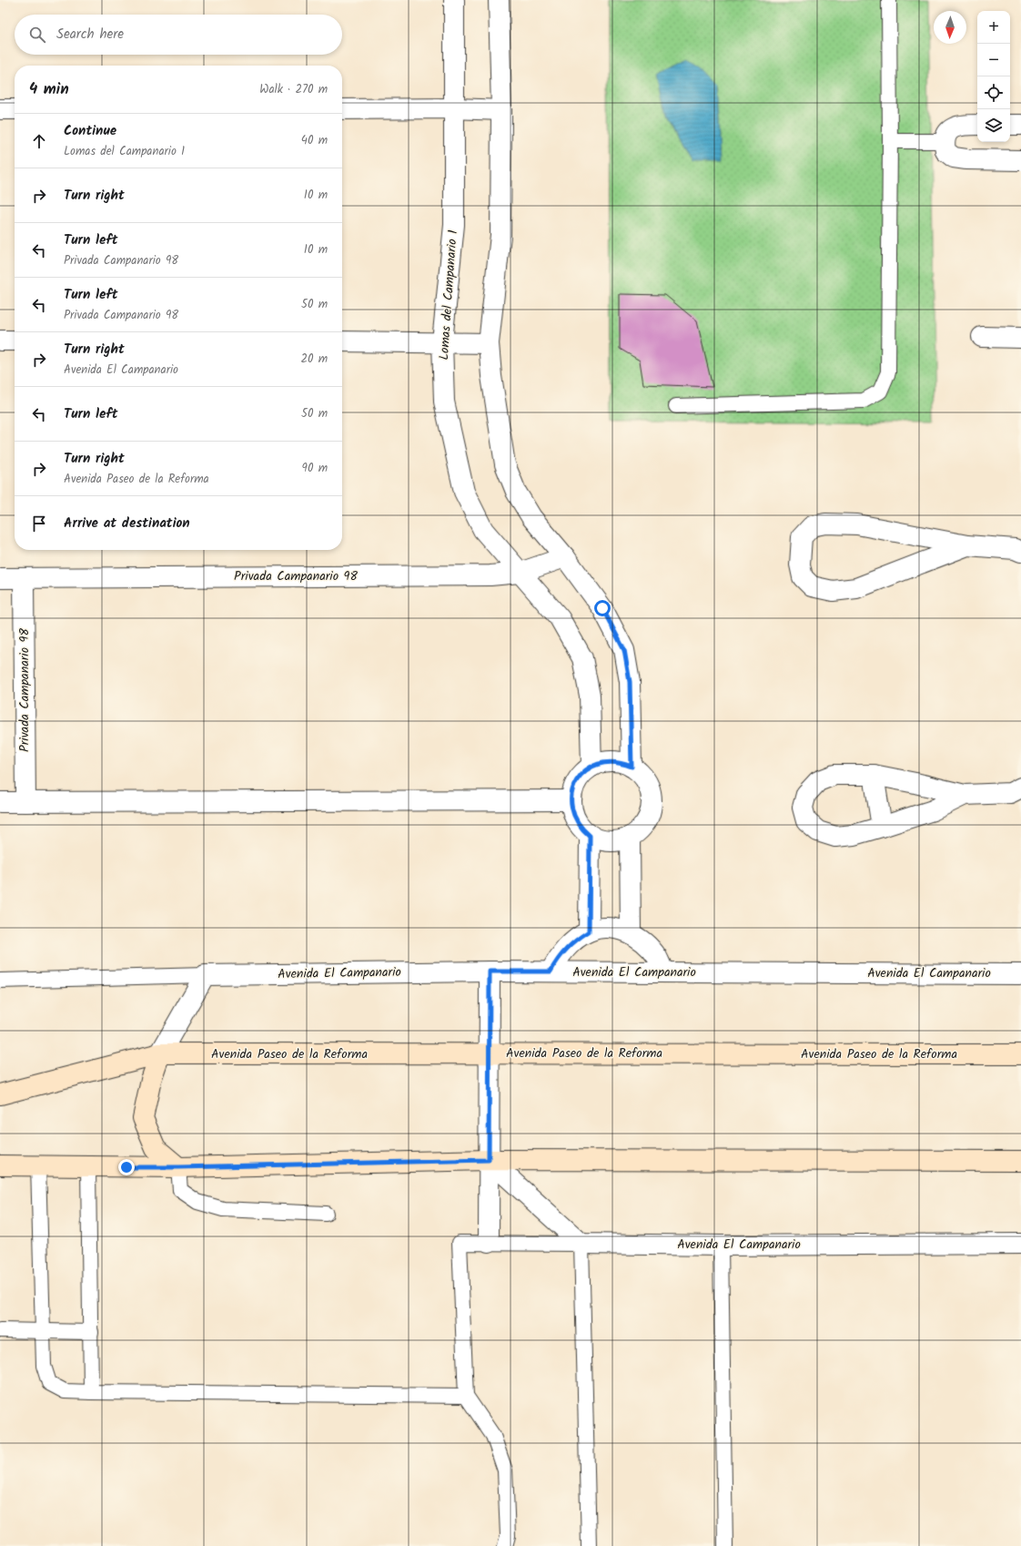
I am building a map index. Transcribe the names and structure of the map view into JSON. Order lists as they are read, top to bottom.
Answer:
{
  "streets": {
    "street": [
      "Lomas del Campanario 1",
      "Privada Campanario 98",
      "Avenida El Campanario",
      "Avenida Paseo de la Reforma"
    ]
  },
  "crossings": [
    ["Lomas del Campanario 1", "Privada Campanario 98"]
  ],
  "north": "bottom",
  "page": {
    "map_buttons": ["+", "−"],
    "search": "Search here",
    "heading": ["4 min", "Walk · 270 m"],
    "list": [
      ["Continue", "Lomas del Campanario 1", "40 m"],
      ["Turn right", "10 m"],
      ["Turn left", "Privada Campanario 98", "10 m"],
      ["Turn left", "Privada Campanario 98", "50 m"],
      ["Turn right", "Avenida El Campanario", "20 m"],
      ["Turn left", "50 m"],
      ["Turn right", "Avenida Paseo de la Reforma", "90 m"],
      "Arrive at destination"
    ]
  }
}
